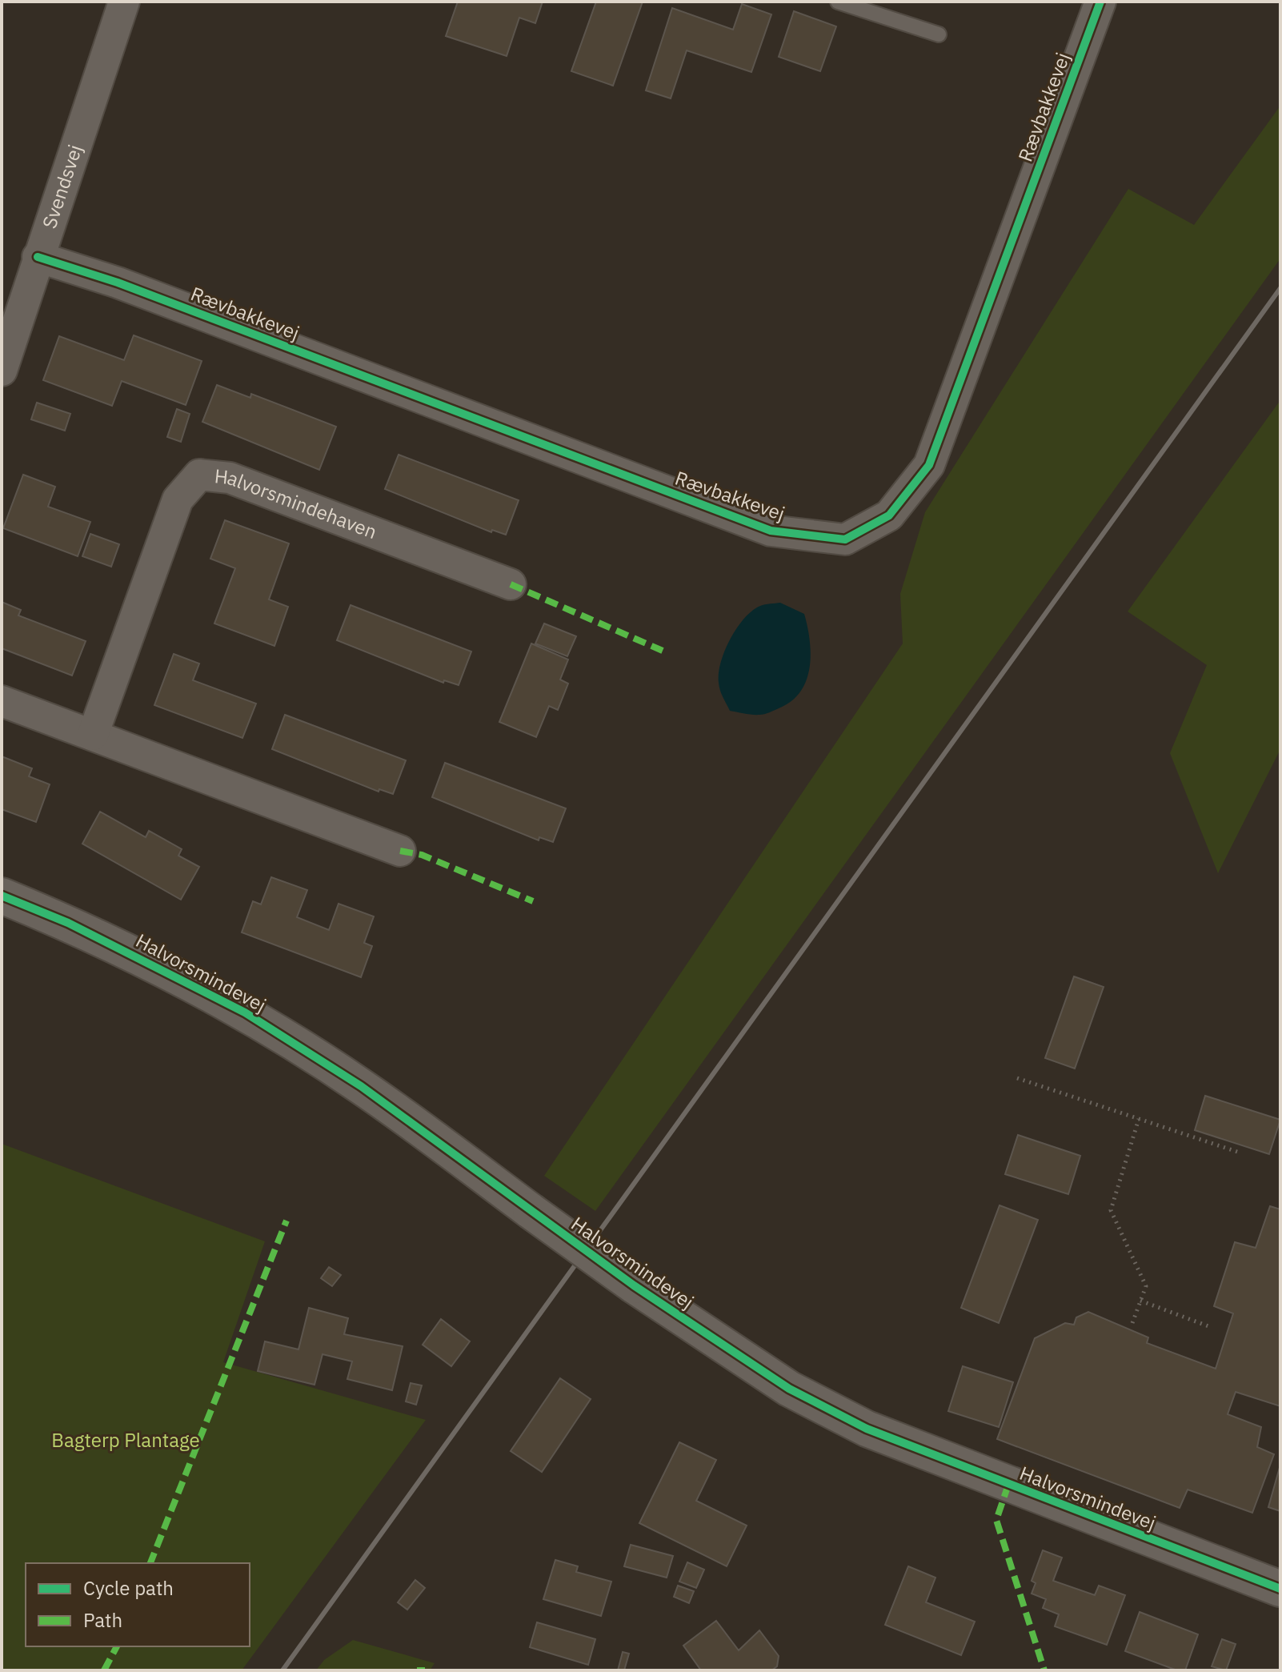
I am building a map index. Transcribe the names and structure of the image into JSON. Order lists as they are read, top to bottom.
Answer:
{
  "streets": {
    "street": [
      "Rævbakkevej",
      "Svendsvej",
      "Halvorsmindehaven",
      "Halvorsmindevej"
    ]
  },
  "crossings": [
    ["Rævbakkevej", "Svendsvej"]
  ],
  "parks": ["Bagterp Plantage"],
  "legend": ["Cycle path", "Path"]
}
